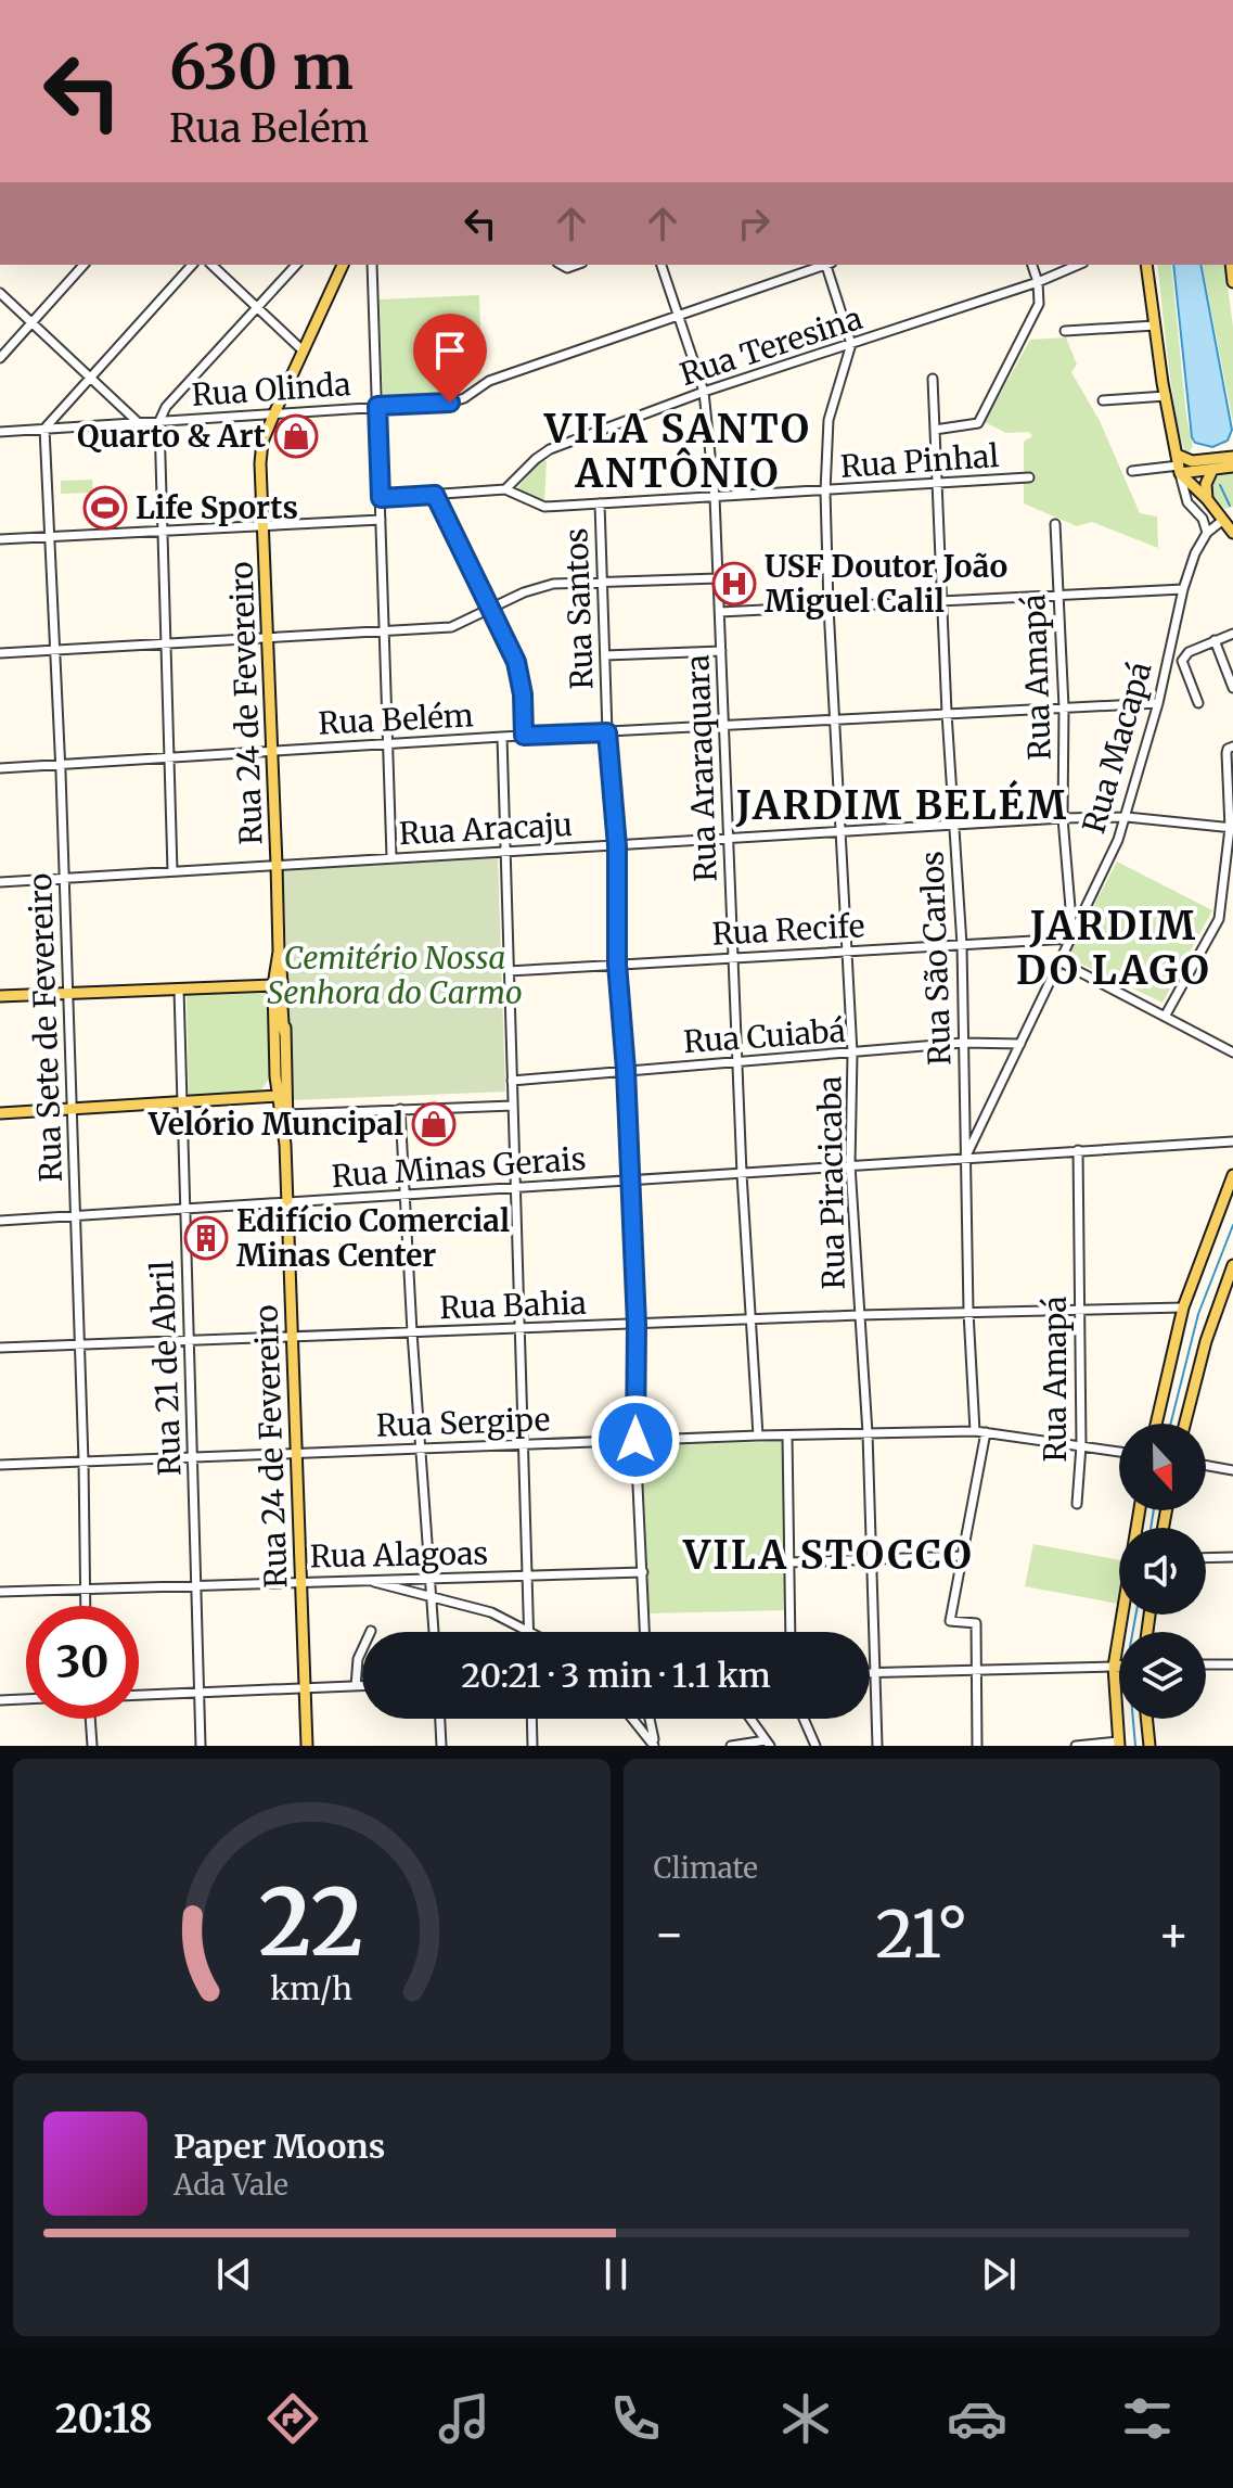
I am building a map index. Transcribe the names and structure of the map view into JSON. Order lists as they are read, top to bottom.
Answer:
{
  "streets": {
    "main road": ["Rua 24 de Fevereiro"],
    "street": [
      "Rua Teresina",
      "Rua Olinda",
      "Rua Pinhal",
      "Rua Santos",
      "Rua Amapá",
      "Rua Belém",
      "Rua Macapá",
      "Rua Araraquara",
      "Rua Aracaju",
      "Rua Recife",
      "Rua São Carlos",
      "Rua Sete de Fevereiro",
      "Rua Cuiabá",
      "Rua Minas Gerais",
      "Rua Piracicaba",
      "Rua Bahia",
      "Rua 21 de Abril",
      "Rua Sergipe",
      "Rua Alagoas"
    ]
  },
  "crossings": [
    ["Rua Teresina", "Rua Pinhal"],
    ["Rua Teresina", "Rua Araraquara"],
    ["Rua Teresina", "Rua Piracicaba"],
    ["Rua Olinda", "Rua 24 de Fevereiro"],
    ["Rua Olinda", "Rua Araraquara"],
    ["Rua Olinda", "Rua Sete de Fevereiro"],
    ["Rua Pinhal", "Rua Santos"],
    ["Rua Pinhal", "Rua Araraquara"],
    ["Rua Pinhal", "Rua São Carlos"],
    ["Rua Pinhal", "Rua Piracicaba"],
    ["Rua Santos", "Rua Belém"],
    ["Rua Santos", "Rua Aracaju"],
    ["Rua Santos", "Rua Recife"],
    ["Rua Santos", "Rua Cuiabá"],
    ["Rua Santos", "Rua Minas Gerais"],
    ["Rua Santos", "Rua Bahia"],
    ["Rua Santos", "Rua Sergipe"],
    ["Rua Santos", "Rua Alagoas"],
    ["Rua Amapá", "Rua Belém"],
    ["Rua Amapá", "Rua Macapá"],
    ["Rua Amapá", "Rua Aracaju"],
    ["Rua Amapá", "Rua Recife"],
    ["Rua Amapá", "Rua Minas Gerais"],
    ["Rua Amapá", "Rua Bahia"],
    ["Rua Amapá", "Rua Sergipe"],
    ["Rua 24 de Fevereiro", "Rua Belém"],
    ["Rua 24 de Fevereiro", "Rua Aracaju"],
    ["Rua 24 de Fevereiro", "Rua Minas Gerais"],
    ["Rua 24 de Fevereiro", "Rua Bahia"],
    ["Rua 24 de Fevereiro", "Rua Sergipe"],
    ["Rua 24 de Fevereiro", "Rua Alagoas"],
    ["Rua Belém", "Rua Macapá"],
    ["Rua Belém", "Rua Araraquara"],
    ["Rua Belém", "Rua São Carlos"],
    ["Rua Belém", "Rua Sete de Fevereiro"],
    ["Rua Belém", "Rua Piracicaba"],
    ["Rua Macapá", "Rua Aracaju"],
    ["Rua Macapá", "Rua Recife"],
    ["Rua Macapá", "Rua São Carlos"],
    ["Rua Macapá", "Rua Cuiabá"],
    ["Rua Macapá", "Rua Minas Gerais"],
    ["Rua Araraquara", "Rua Aracaju"],
    ["Rua Araraquara", "Rua Recife"],
    ["Rua Araraquara", "Rua Cuiabá"],
    ["Rua Araraquara", "Rua Minas Gerais"],
    ["Rua Araraquara", "Rua Bahia"],
    ["Rua Araraquara", "Rua Sergipe"],
    ["Rua Aracaju", "Rua São Carlos"],
    ["Rua Aracaju", "Rua Sete de Fevereiro"],
    ["Rua Aracaju", "Rua Piracicaba"],
    ["Rua Recife", "Rua São Carlos"],
    ["Rua Recife", "Rua Piracicaba"],
    ["Rua São Carlos", "Rua Cuiabá"],
    ["Rua São Carlos", "Rua Minas Gerais"],
    ["Rua São Carlos", "Rua Bahia"],
    ["Rua São Carlos", "Rua Sergipe"],
    ["Rua Sete de Fevereiro", "Rua Minas Gerais"],
    ["Rua Sete de Fevereiro", "Rua Bahia"],
    ["Rua Sete de Fevereiro", "Rua Sergipe"],
    ["Rua Sete de Fevereiro", "Rua Alagoas"],
    ["Rua Cuiabá", "Rua Piracicaba"],
    ["Rua Minas Gerais", "Rua Piracicaba"],
    ["Rua Minas Gerais", "Rua 21 de Abril"],
    ["Rua Piracicaba", "Rua Bahia"],
    ["Rua Piracicaba", "Rua Sergipe"],
    ["Rua Bahia", "Rua 21 de Abril"],
    ["Rua 21 de Abril", "Rua Sergipe"],
    ["Rua 21 de Abril", "Rua Alagoas"]
  ],
  "districts": [
    "VILA SANTO ANTÔNIO",
    "JARDIM BELÉM",
    "JARDIM DO LAGO",
    "VILA STOCCO"
  ],
  "parks": ["Cemitério Nossa Senhora do Carmo"],
  "places": {
    "shop": ["Quarto & Art", "Velório Muncipal"],
    "sports": ["Life Sports"],
    "hospital": ["USF Doutor João Miguel Calil"],
    "building": ["Edifício Comercial Minas Center"]
  },
  "north": "bottom",
  "page": {
    "turn": ["630 m", "Rua Belém"],
    "limit": "30",
    "trip": "20:21 · 3 min · 1.1 km",
    "tile": "Climate",
    "heat": ["−", "21°", "+"],
    "song": ["Paper Moons", "Ada Vale"],
    "tabs": "20:18",
    "gauge": ["22", "km/h"]
  }
}
